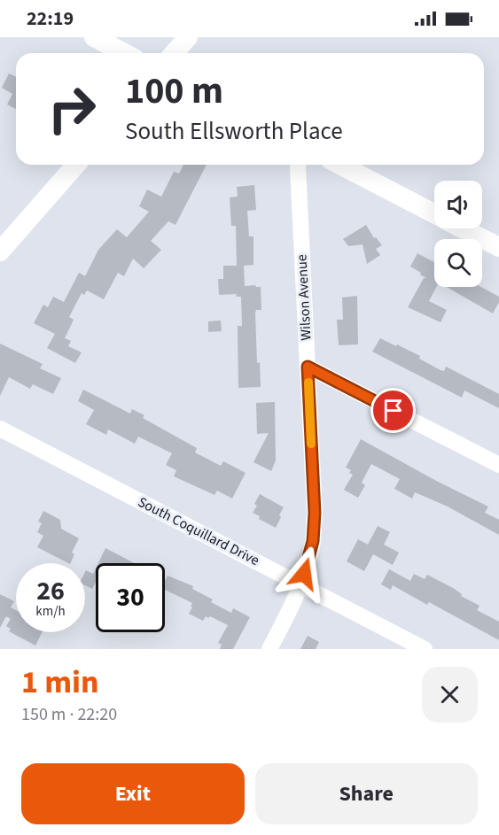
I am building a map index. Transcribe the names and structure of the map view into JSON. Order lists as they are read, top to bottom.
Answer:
{
  "streets": {
    "street": ["Wilson Avenue", "South Coquillard Drive"]
  },
  "crossings": [
    ["Wilson Avenue", "South Coquillard Drive"]
  ],
  "page": {
    "status": "22:19",
    "turn": ["100 m", "South Ellsworth Place"],
    "speed": "26 km/h",
    "limit": "30",
    "heading": ["1 min", "150 m · 22:20"],
    "buttons": ["Exit", "Share"]
  }
}
